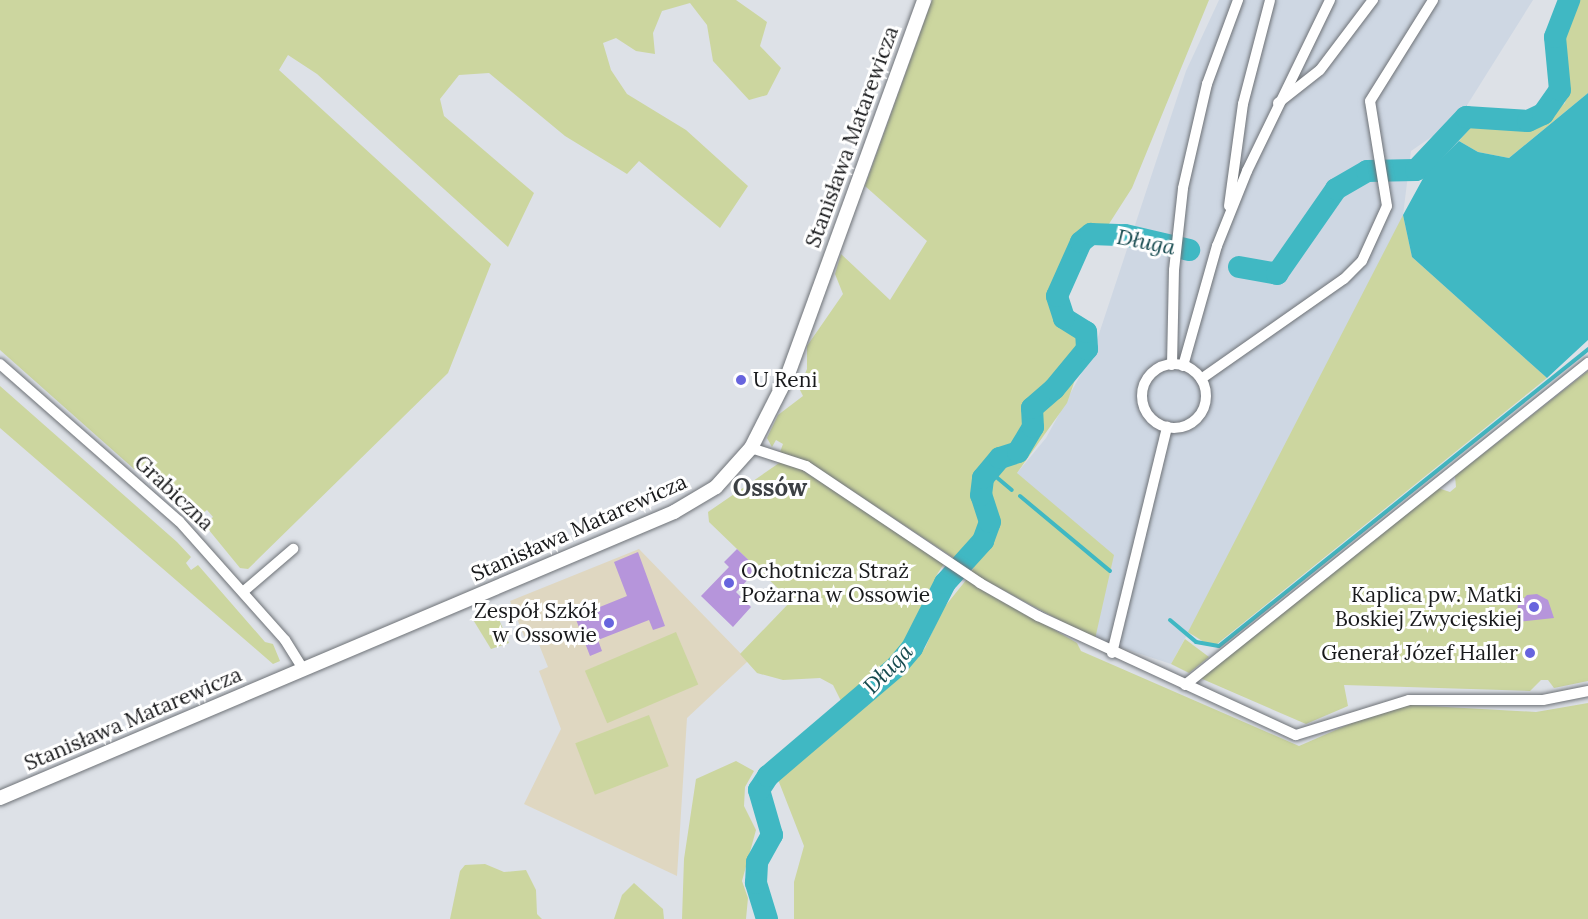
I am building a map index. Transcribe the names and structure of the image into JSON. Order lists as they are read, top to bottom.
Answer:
{
  "streets": {
    "street": ["Stanisława Matarewicza", "Grabiczna"]
  },
  "crossings": [
    ["Stanisława Matarewicza", "Grabiczna"]
  ],
  "districts": ["Ossów"],
  "water": ["Długa"],
  "places": [
    "U Reni",
    "Ochotnicza Straż Pożarna w Ossowie",
    "Kaplica pw. Matki Boskiej Zwycięskiej",
    "Zespół Szkół w Ossowie",
    "Generał Józef Haller"
  ]
}
